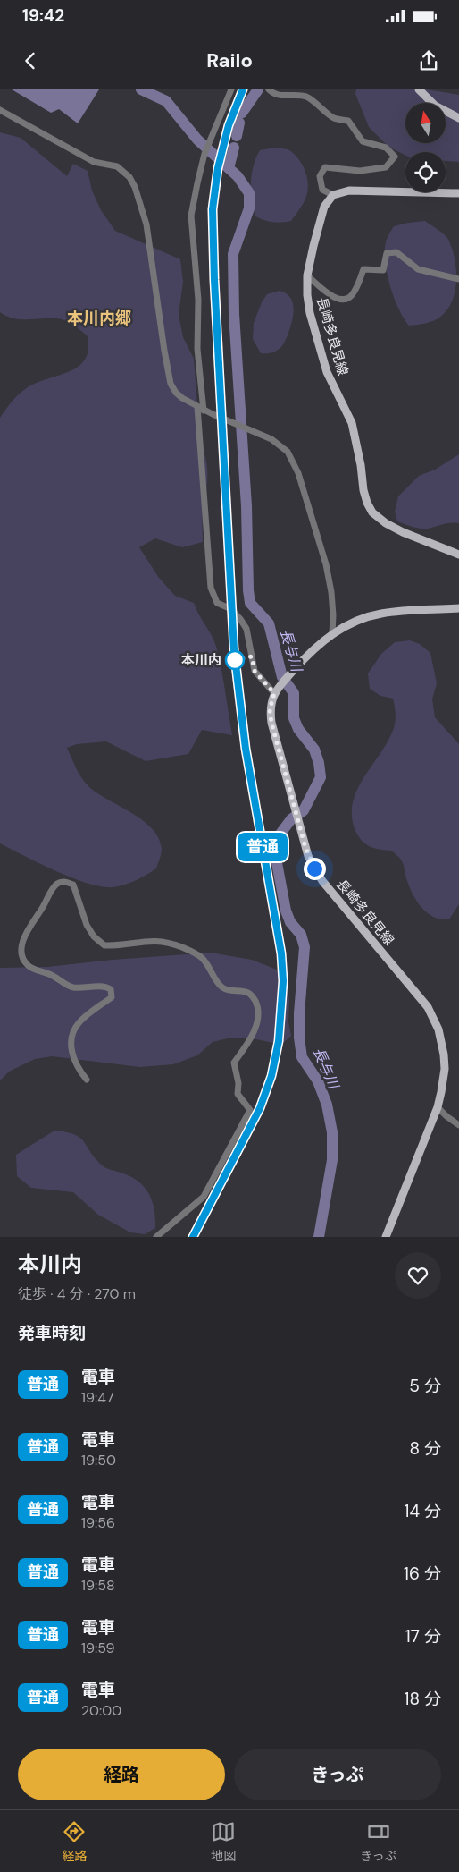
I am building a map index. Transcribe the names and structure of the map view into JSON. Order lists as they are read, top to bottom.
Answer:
{
  "streets": {
    "main road": ["長崎多良見線"]
  },
  "districts": ["本川内郷"],
  "water": ["長与川"],
  "places": ["本川内"],
  "north": "top",
  "page": {
    "status": "19:42",
    "header": "Railo",
    "on_map": "普通",
    "heading": [
      ["本川内", "徒歩 · 4 分 · 270 m"],
      "発車時刻"
    ],
    "list": [
      {
        "mark": "普通",
        "name": "電車",
        "note": "19:47",
        "value": "5 分"
      },
      {
        "mark": "普通",
        "name": "電車",
        "note": "19:50",
        "value": "8 分"
      },
      {
        "mark": "普通",
        "name": "電車",
        "note": "19:56",
        "value": "14 分"
      },
      {
        "mark": "普通",
        "name": "電車",
        "note": "19:58",
        "value": "16 分"
      },
      {
        "mark": "普通",
        "name": "電車",
        "note": "19:59",
        "value": "17 分"
      },
      {
        "mark": "普通",
        "name": "電車",
        "note": "20:00",
        "value": "18 分"
      }
    ],
    "buttons": ["経路", "きっぷ"],
    "tabs": ["経路", "地図", "きっぷ"]
  }
}
